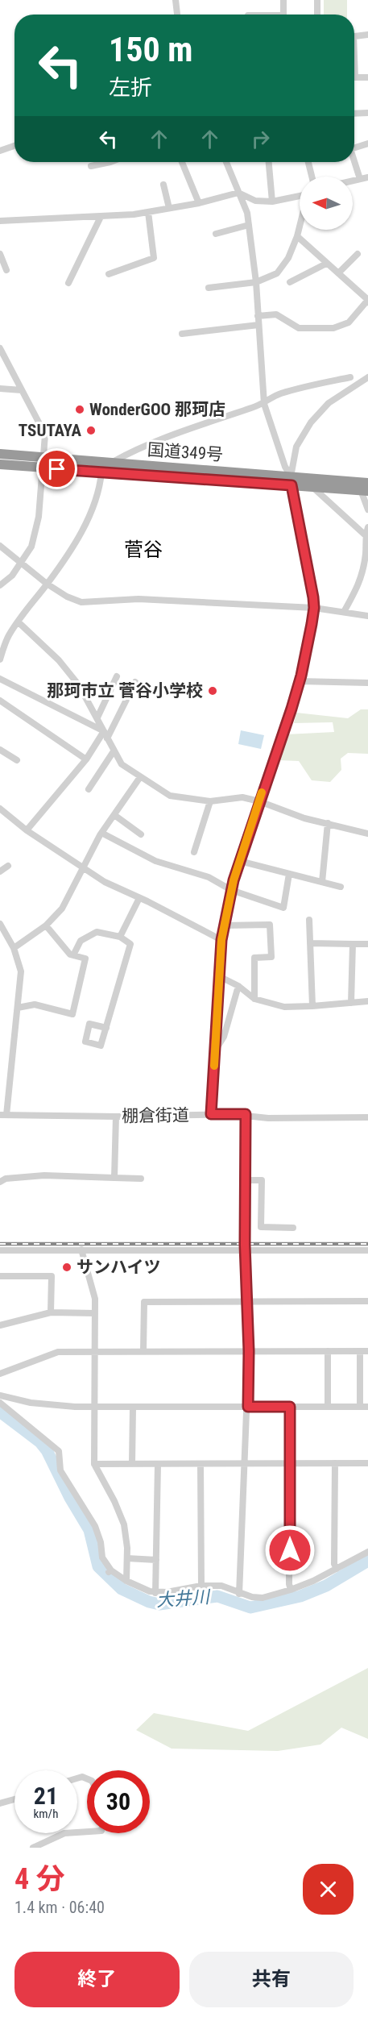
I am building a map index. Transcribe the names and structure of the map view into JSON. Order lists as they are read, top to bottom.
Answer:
{
  "streets": {
    "highway": ["国道349号"],
    "street": ["棚倉街道"]
  },
  "districts": ["菅谷"],
  "water": ["大井川"],
  "places": [
    "WonderGOO 那珂店",
    "TSUTAYA",
    "那珂市立 菅谷小学校",
    "サンハイツ"
  ],
  "north": "left",
  "page": {
    "turn": ["150 m", "左折"],
    "speed": "21 km/h",
    "limit": "30",
    "heading": ["4 分", "1.4 km · 06:40"],
    "buttons": ["終了", "共有"]
  }
}
